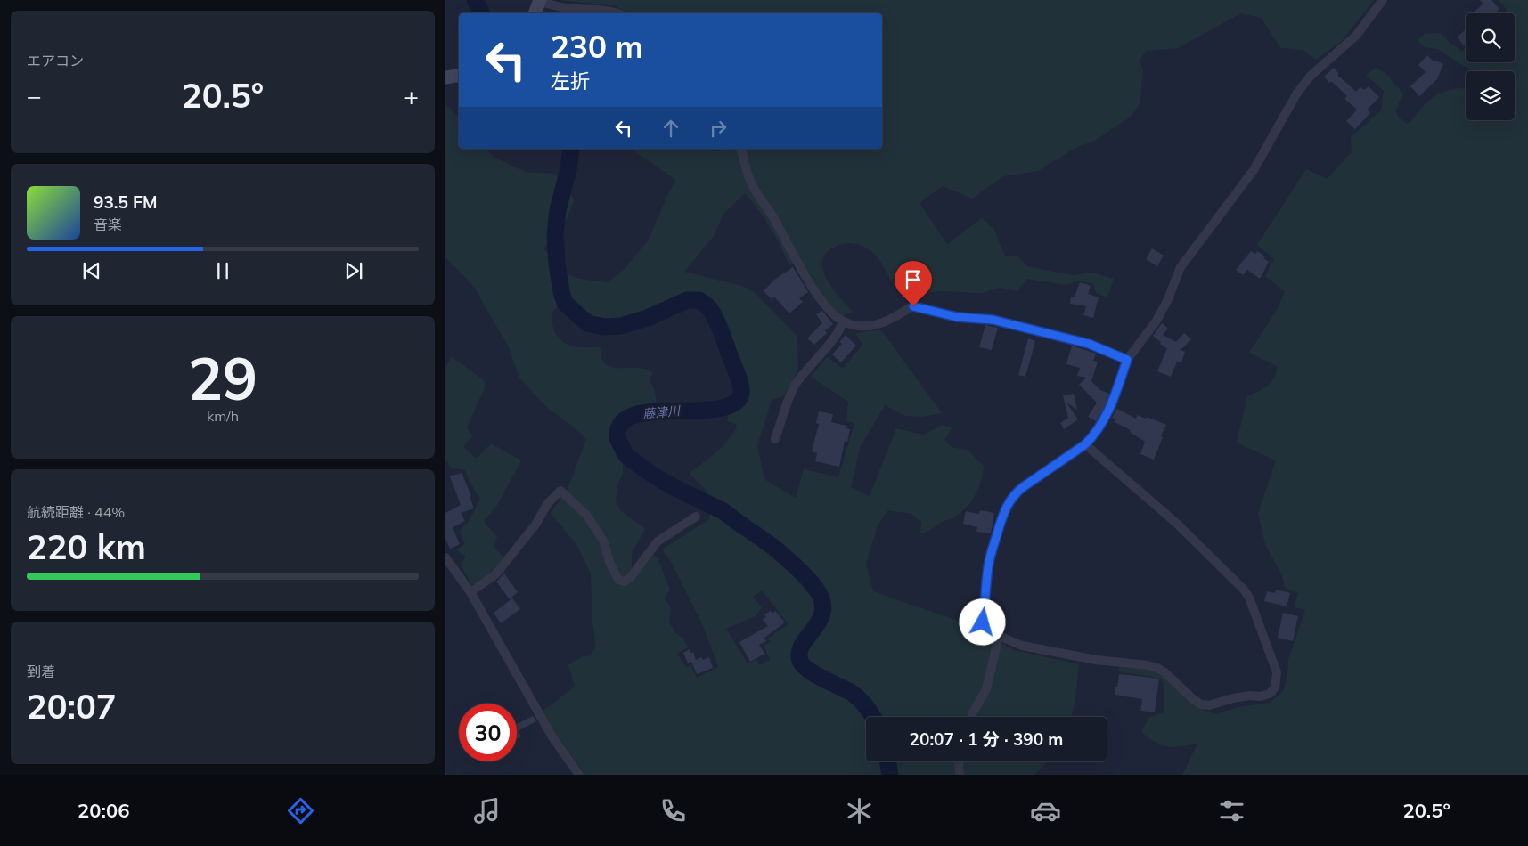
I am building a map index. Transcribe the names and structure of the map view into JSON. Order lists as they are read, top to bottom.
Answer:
{
  "water": ["藤津川"],
  "page": {
    "tile": [
      "エアコン",
      ["29", "km/h"],
      ["航続距離 · 44%", "220 km"],
      ["到着", "20:07"]
    ],
    "turn": ["230 m", "左折"],
    "heat": ["−", "20.5°", "+"],
    "song": ["93.5 FM", "音楽"],
    "limit": "30",
    "trip": "20:07 · 1 分 · 390 m",
    "tabs": ["20:06", "20.5°"]
  }
}
